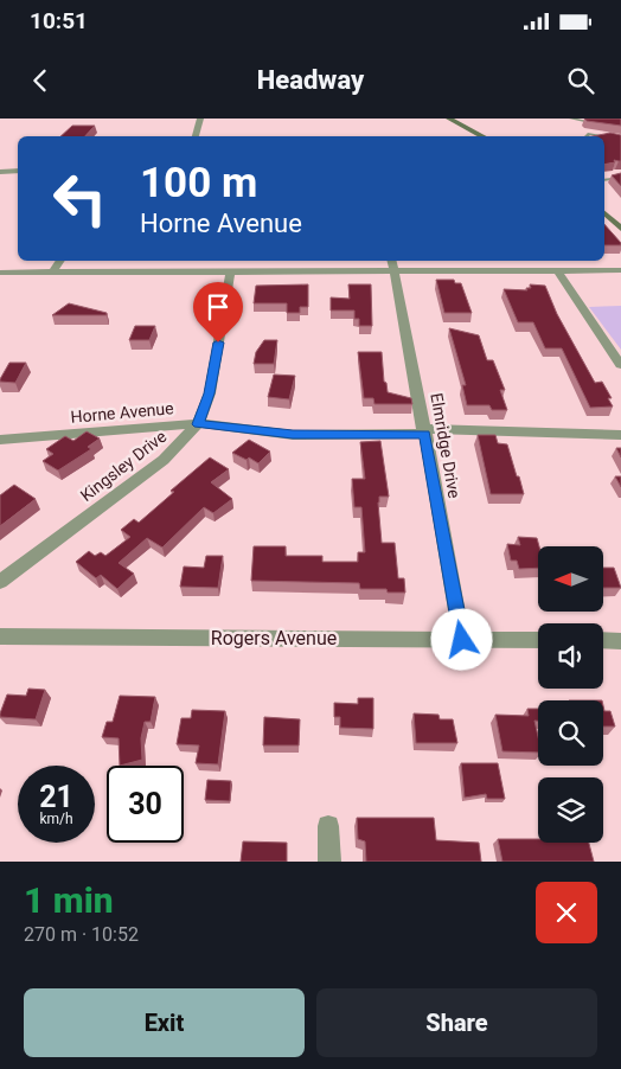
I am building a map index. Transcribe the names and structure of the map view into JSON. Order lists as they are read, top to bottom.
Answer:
{
  "streets": {
    "street": [
      "Horne Avenue",
      "Elmridge Drive",
      "Kingsley Drive",
      "Rogers Avenue"
    ]
  },
  "crossings": [
    ["Horne Avenue", "Elmridge Drive"],
    ["Horne Avenue", "Kingsley Drive"],
    ["Elmridge Drive", "Rogers Avenue"]
  ],
  "north": "left",
  "page": {
    "status": "10:51",
    "header": "Headway",
    "turn": ["100 m", "Horne Avenue"],
    "speed": "21 km/h",
    "limit": "30",
    "heading": ["1 min", "270 m · 10:52"],
    "buttons": ["Exit", "Share"]
  }
}
